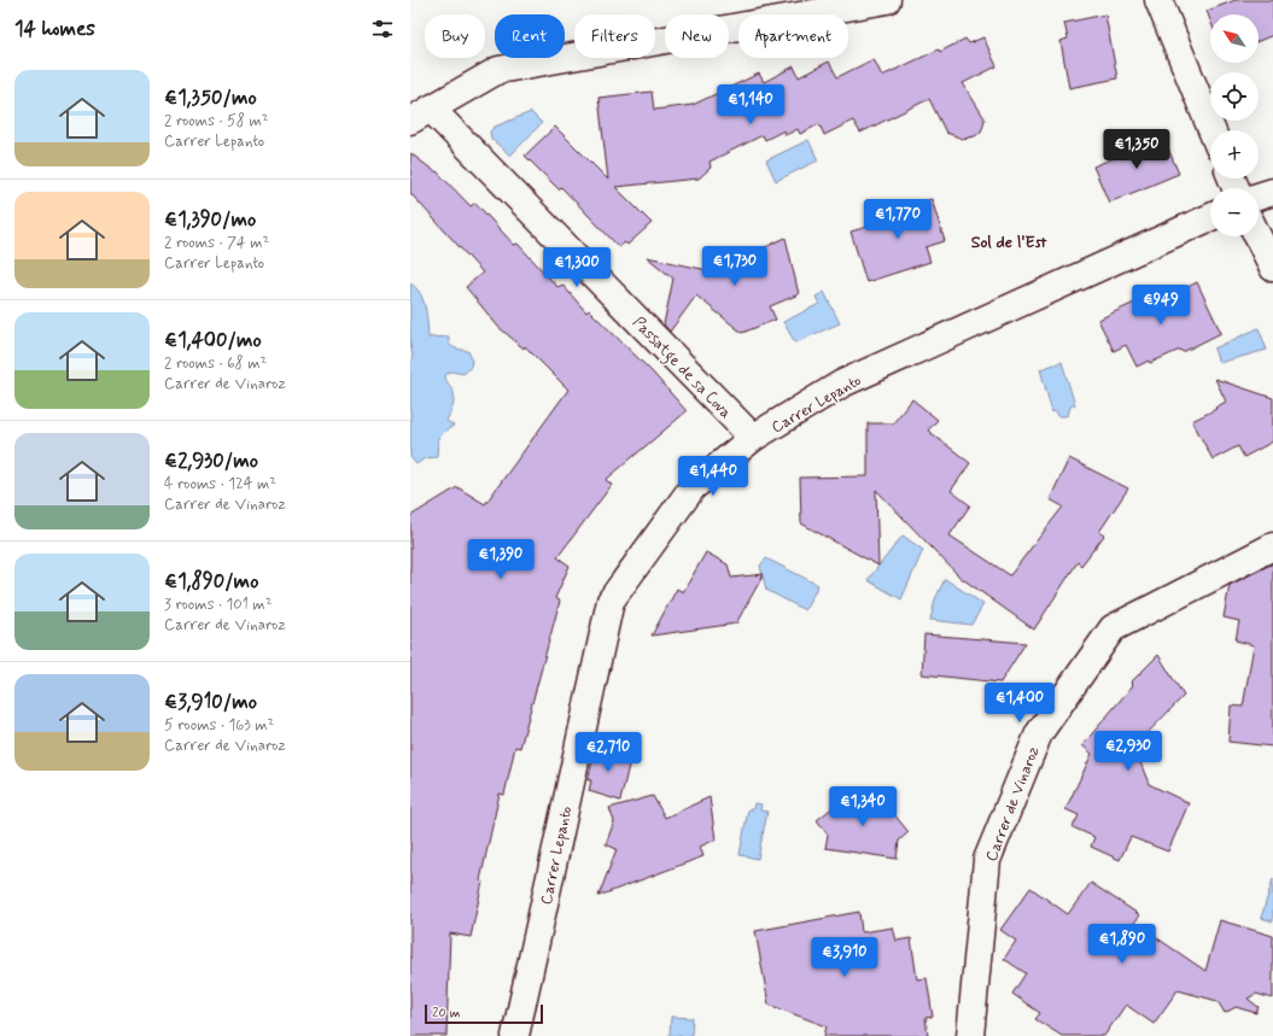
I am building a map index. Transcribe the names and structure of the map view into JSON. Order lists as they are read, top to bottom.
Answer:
{
  "streets": {
    "street": ["Passatge de sa Cova", "Carrer Lepanto", "Carrer de Vinaroz"]
  },
  "crossings": [
    ["Passatge de sa Cova", "Carrer Lepanto"]
  ],
  "districts": ["Sol de l'Est"],
  "scale_bar": "20 m",
  "north": "top left",
  "page": {
    "heading": "14 homes",
    "map_buttons": ["+", "−"],
    "chip": [
      "Buy",
      "Rent",
      "Filters",
      "New",
      "Apartment"
    ],
    "list": [
      {
        "name": "€1,350/mo",
        "note": "2 rooms · 58 m² · Carrer Lepanto"
      },
      {
        "name": "€1,390/mo",
        "note": "2 rooms · 74 m² · Carrer Lepanto"
      },
      {
        "name": "€1,400/mo",
        "note": "2 rooms · 68 m² · Carrer de Vinaroz"
      },
      {
        "name": "€2,930/mo",
        "note": "4 rooms · 124 m² · Carrer de Vinaroz"
      },
      {
        "name": "€1,890/mo",
        "note": "3 rooms · 101 m² · Carrer de Vinaroz"
      },
      {
        "name": "€3,910/mo",
        "note": "5 rooms · 163 m² · Carrer de Vinaroz"
      }
    ],
    "price": [
      "€1,140",
      "€1,350",
      "€1,770",
      "€1,730",
      "€1,300",
      "€949",
      "€1,440",
      "€1,390",
      "€1,400",
      "€2,930",
      "€2,710",
      "€1,340",
      "€1,890",
      "€3,910"
    ],
    "scale": "20 m"
  }
}
